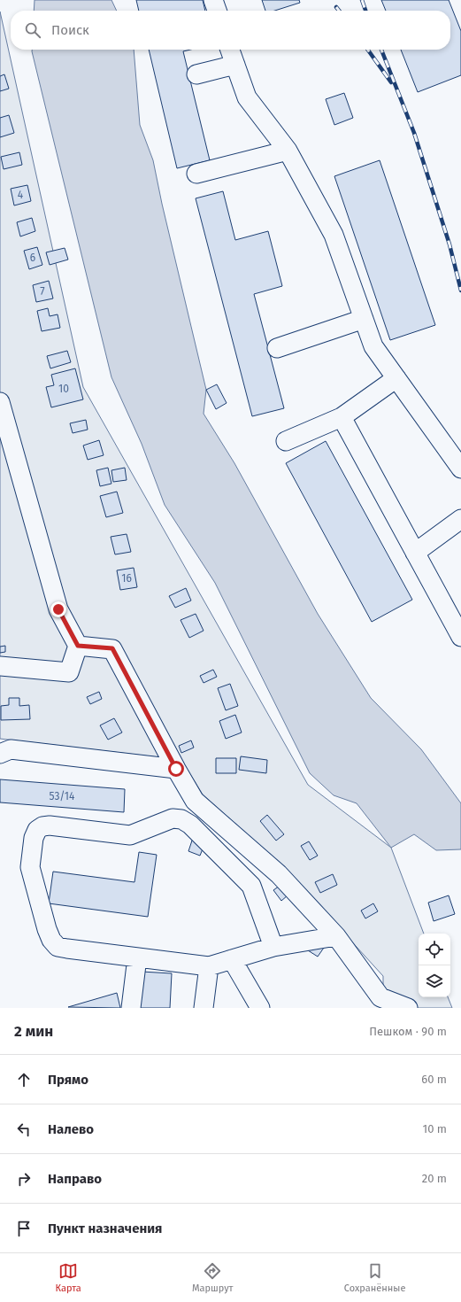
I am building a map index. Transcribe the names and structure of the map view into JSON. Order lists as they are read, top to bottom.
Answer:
{
  "house_numbers": [
    "4",
    "6",
    "7",
    "10",
    "16",
    "53/14"
  ],
  "page": {
    "search": "Поиск",
    "heading": ["2 мин", "Пешком · 90 m"],
    "list": [
      ["Прямо", "60 m"],
      ["Налево", "10 m"],
      ["Направо", "20 m"],
      "Пункт назначения"
    ],
    "nav": ["Карта", "Маршрут", "Сохранённые"]
  }
}
